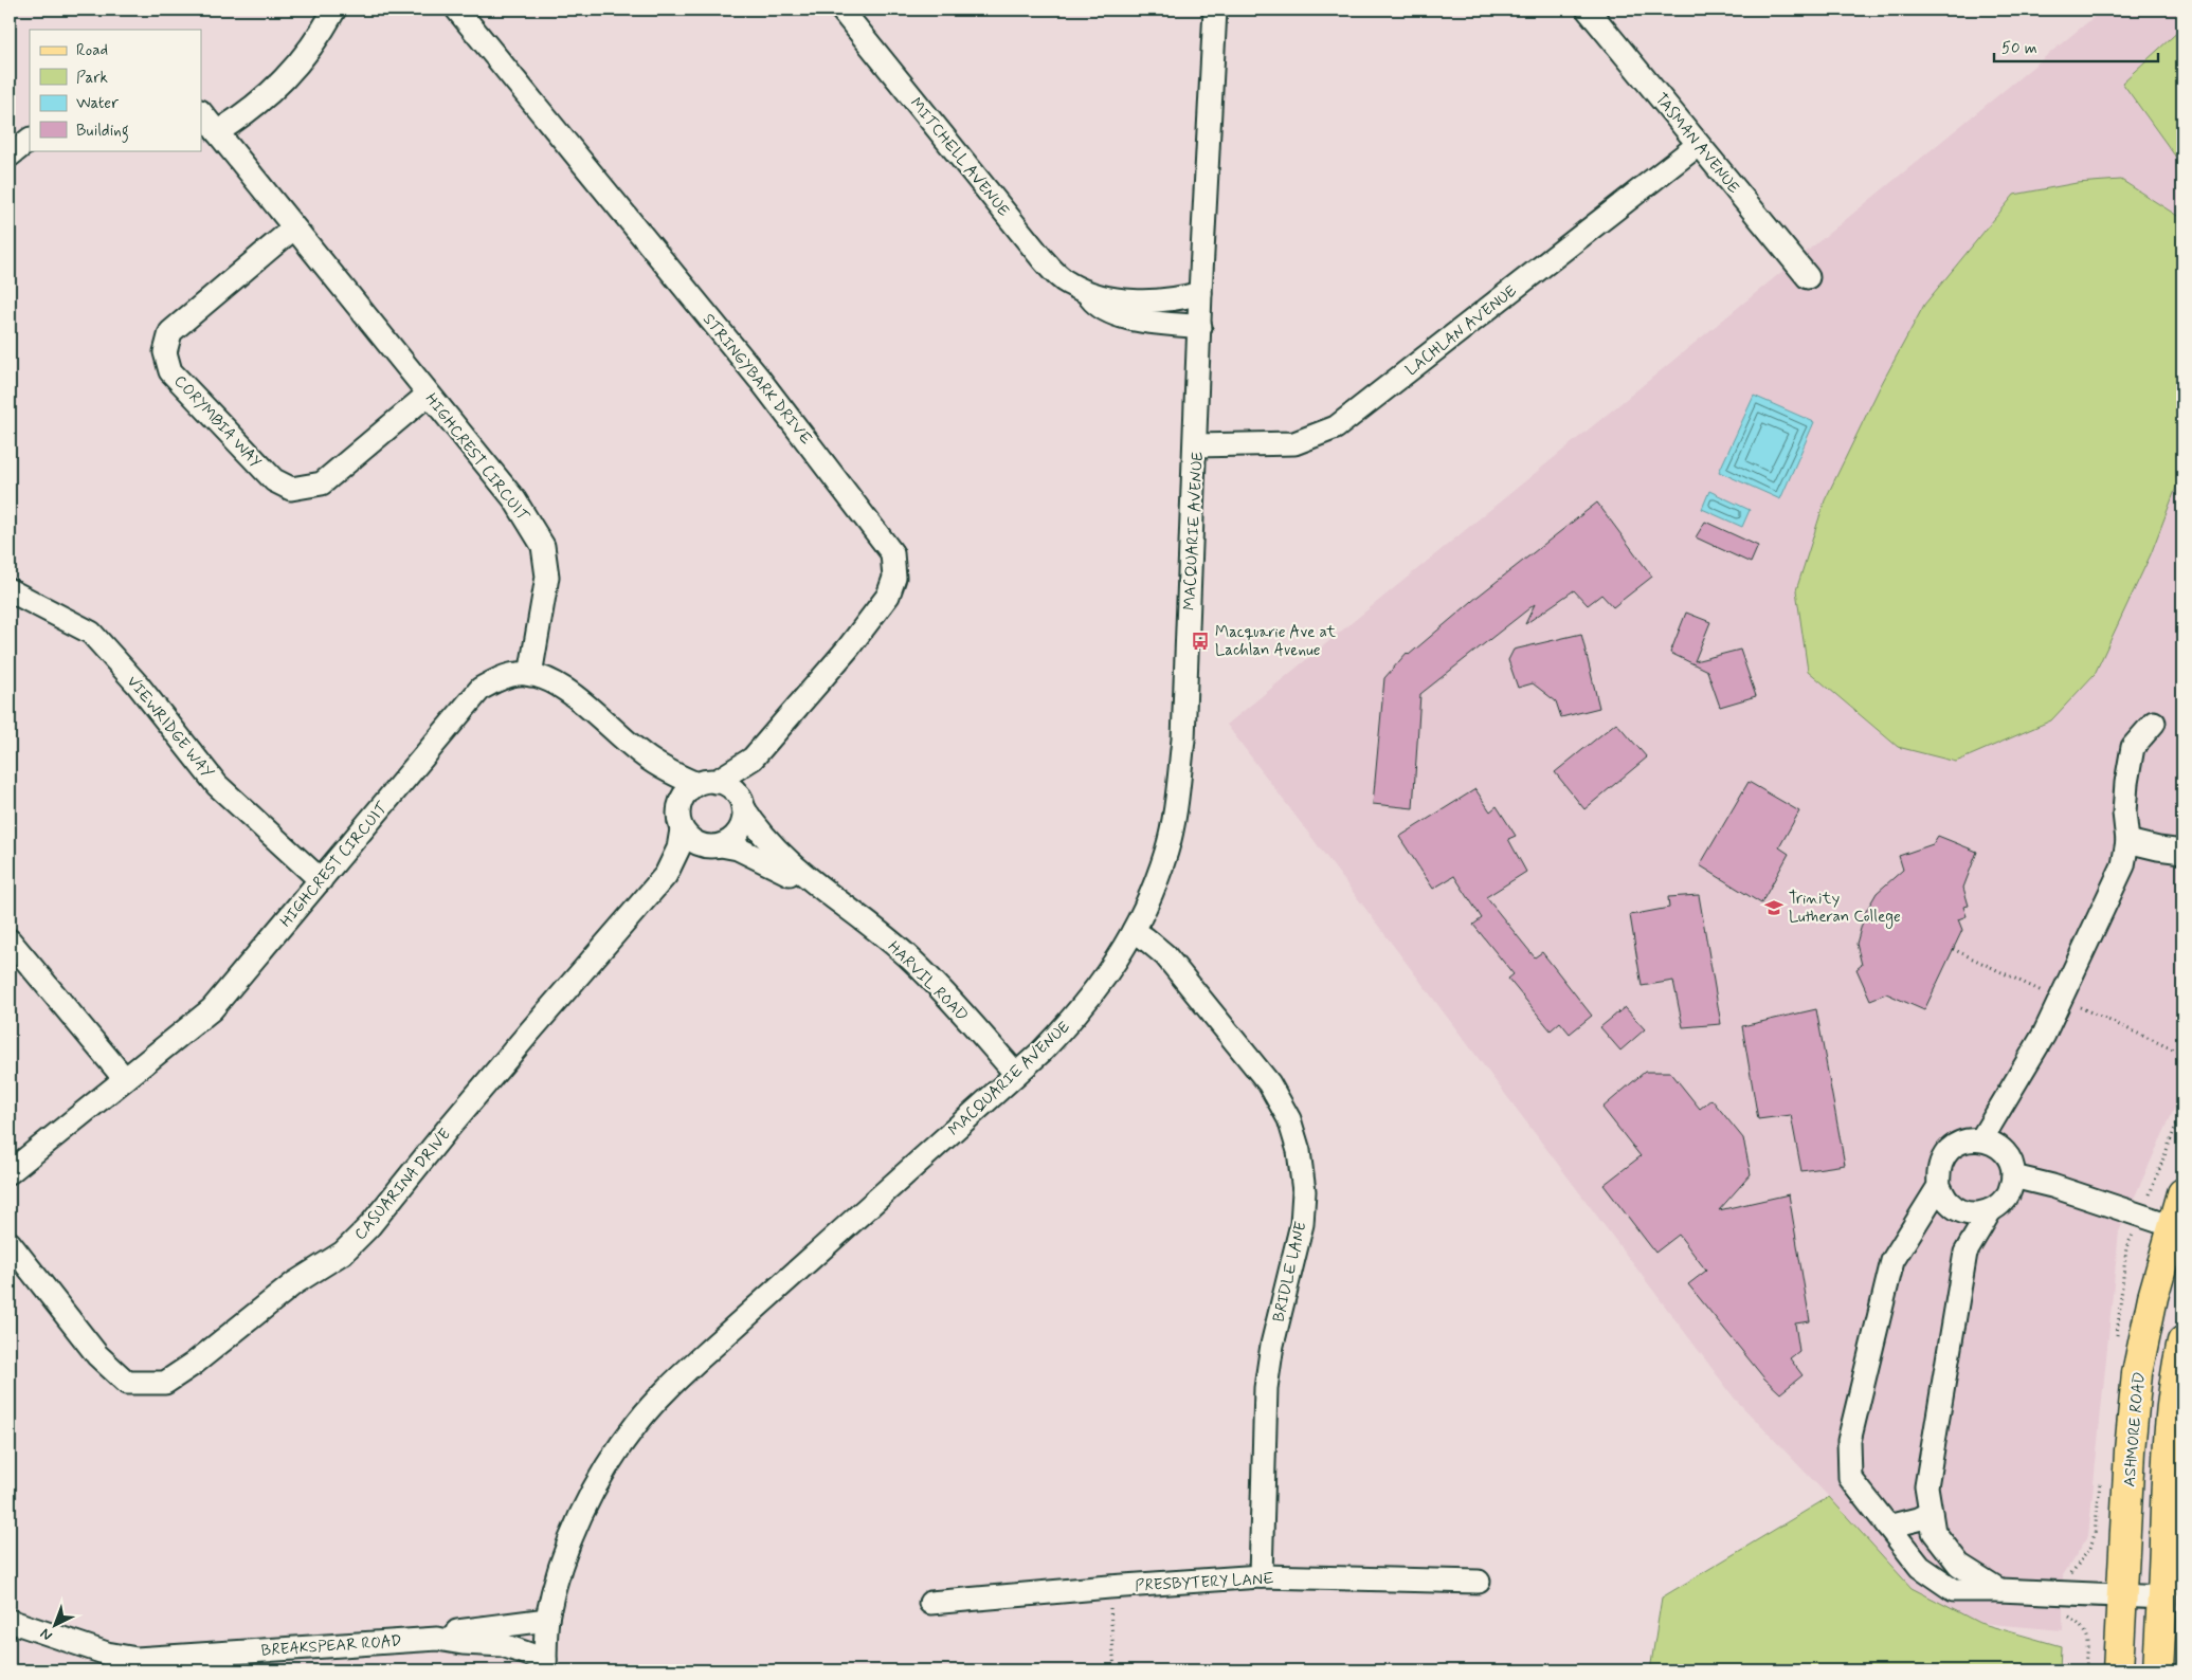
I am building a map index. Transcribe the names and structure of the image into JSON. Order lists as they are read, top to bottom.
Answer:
{
  "streets": {
    "main road": ["ASHMORE ROAD"],
    "street": [
      "TASMAN AVENUE",
      "MITCHELL AVENUE",
      "LACHLAN AVENUE",
      "STRINGYBARK DRIVE",
      "CORYMBIA WAY",
      "HIGHCREST CIRCUIT",
      "MACQUARIE AVENUE",
      "VIEWRIDGE WAY",
      "HARVIL ROAD",
      "CASUARINA DRIVE",
      "BRIDLE LANE",
      "PRESBYTERY LANE",
      "BREAKSPEAR ROAD"
    ]
  },
  "crossings": [
    ["TASMAN AVENUE", "LACHLAN AVENUE"],
    ["MITCHELL AVENUE", "MACQUARIE AVENUE"],
    ["LACHLAN AVENUE", "MACQUARIE AVENUE"],
    ["STRINGYBARK DRIVE", "HARVIL ROAD"],
    ["STRINGYBARK DRIVE", "CASUARINA DRIVE"],
    ["CORYMBIA WAY", "HIGHCREST CIRCUIT"],
    ["HIGHCREST CIRCUIT", "VIEWRIDGE WAY"],
    ["MACQUARIE AVENUE", "HARVIL ROAD"],
    ["MACQUARIE AVENUE", "BRIDLE LANE"],
    ["MACQUARIE AVENUE", "BREAKSPEAR ROAD"],
    ["HARVIL ROAD", "CASUARINA DRIVE"],
    ["BRIDLE LANE", "PRESBYTERY LANE"]
  ],
  "places": {
    "bus stop": ["Macquarie Ave at Lachlan Avenue"],
    "school or university": ["Trinity Lutheran College"]
  },
  "legend": [
    "Road",
    "Park",
    "Water",
    "Building"
  ],
  "scale_bar": "50 m",
  "north": "bottom left"
}
